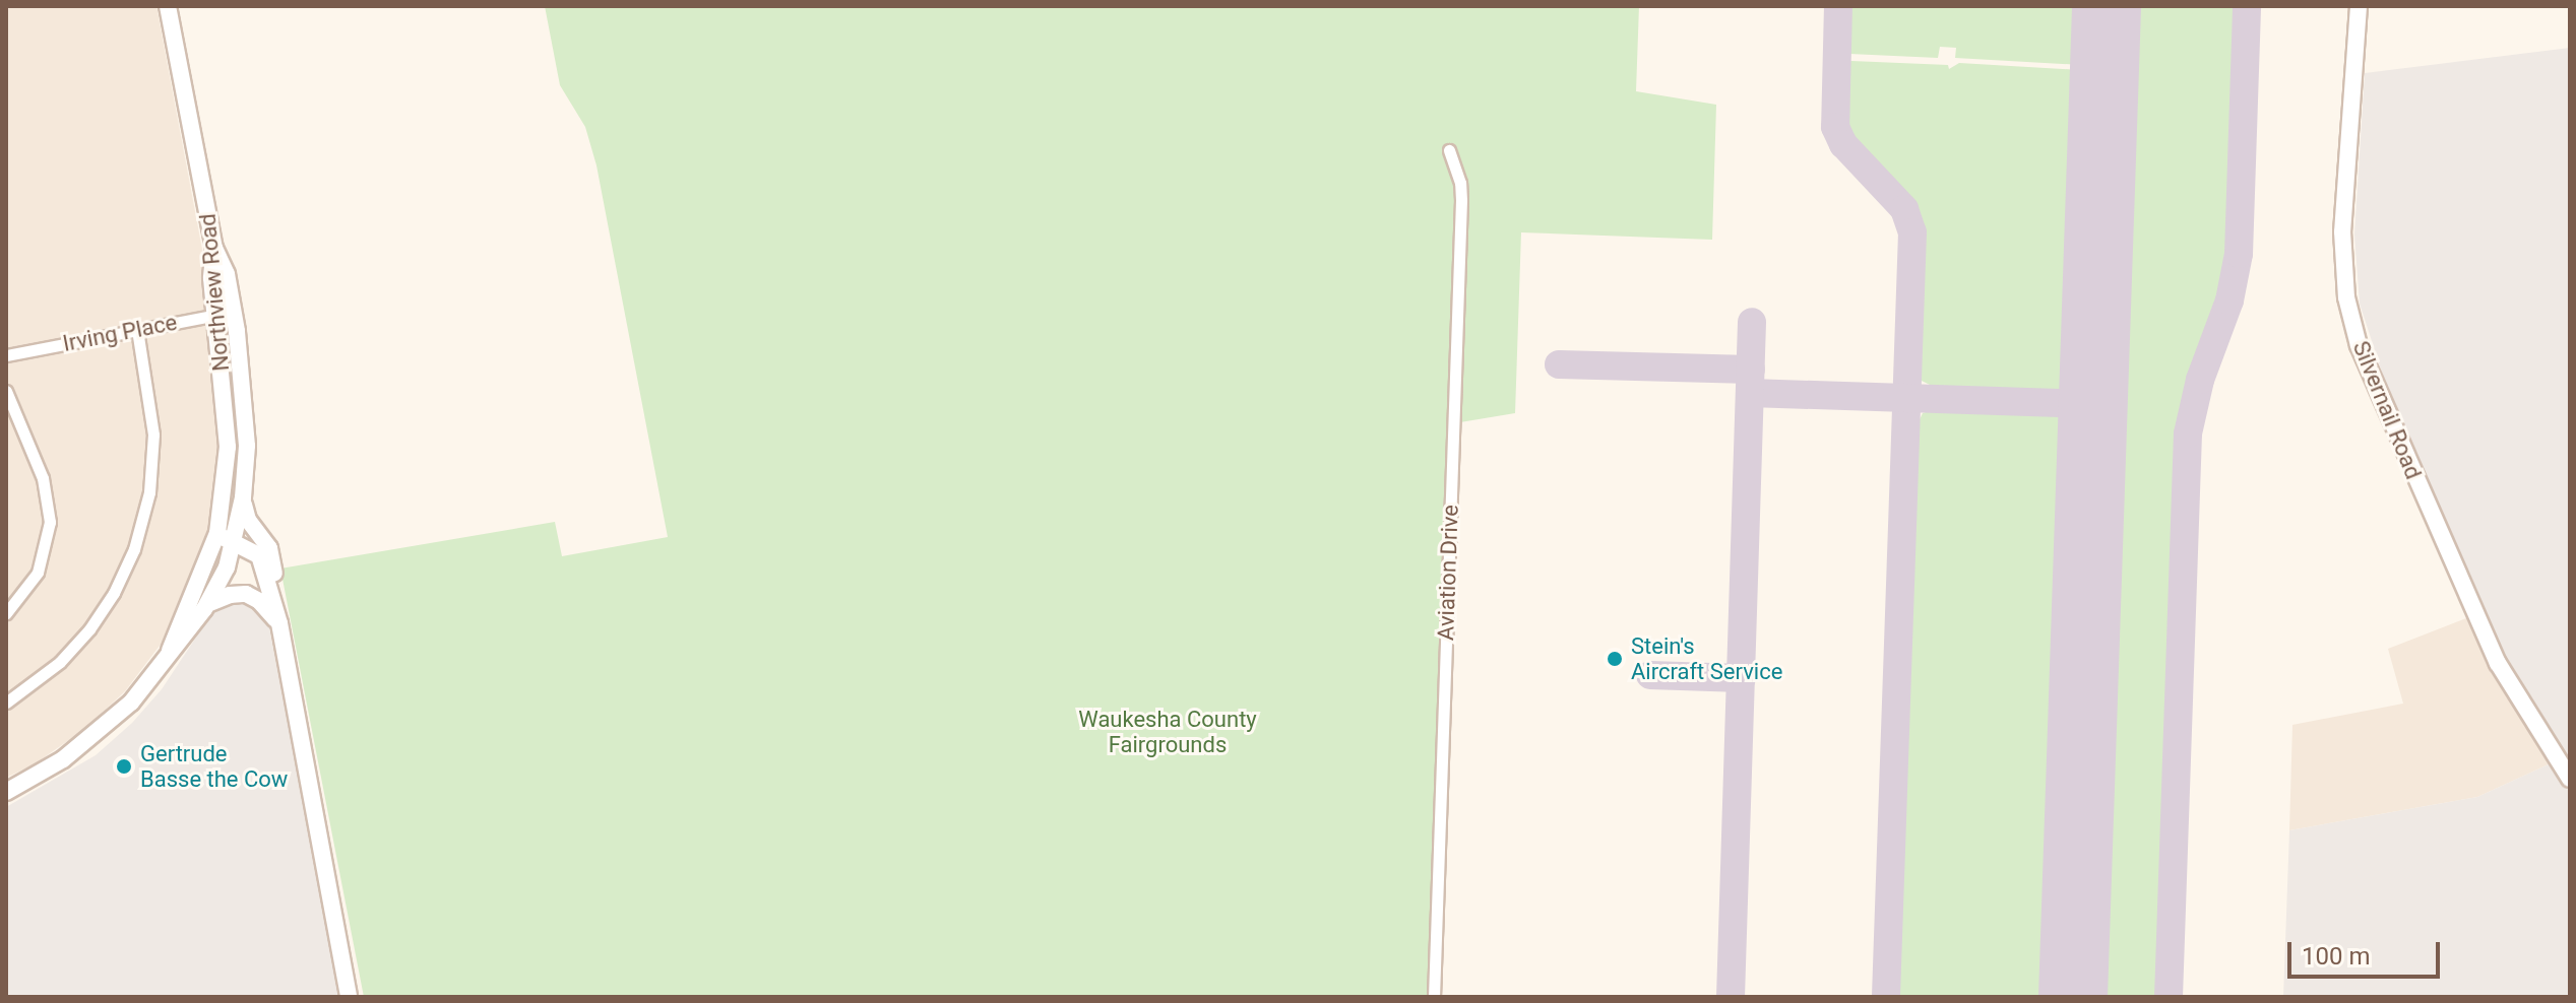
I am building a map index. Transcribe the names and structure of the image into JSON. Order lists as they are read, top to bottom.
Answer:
{
  "streets": {
    "street": [
      "Northview Road",
      "Irving Place",
      "Silvernail Road",
      "Aviation Drive"
    ]
  },
  "crossings": [
    ["Northview Road", "Irving Place"]
  ],
  "parks": ["Waukesha County Fairgrounds"],
  "places": ["Stein's Aircraft Service", "Gertrude Basse the Cow"],
  "scale_bar": "100 m"
}
